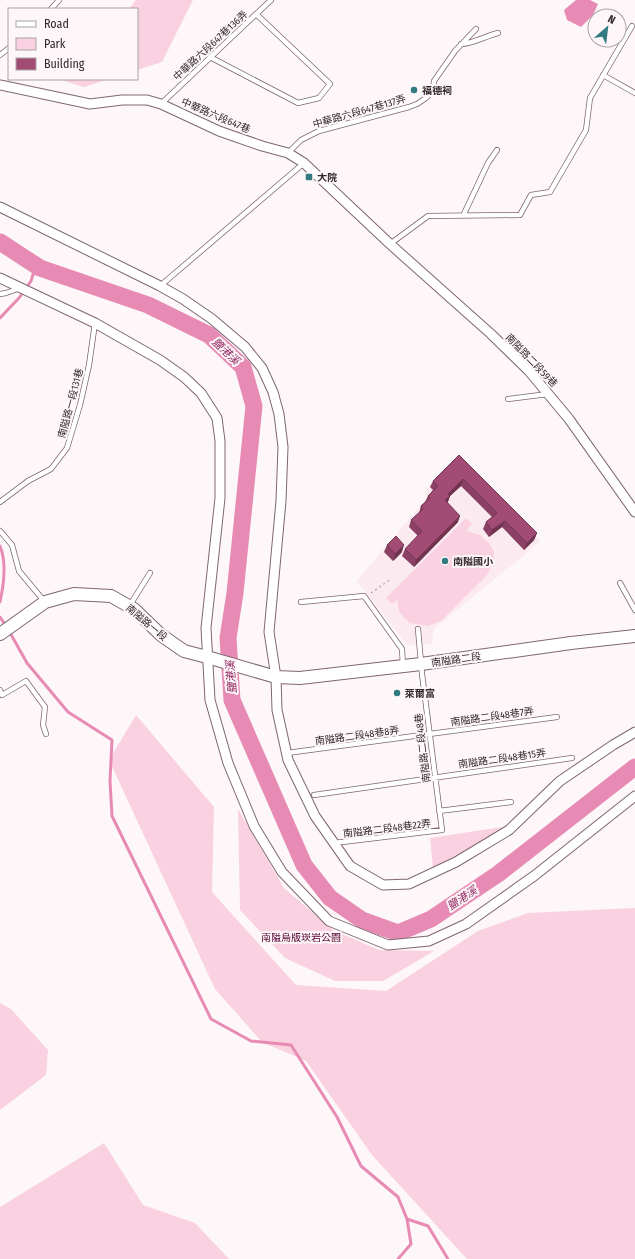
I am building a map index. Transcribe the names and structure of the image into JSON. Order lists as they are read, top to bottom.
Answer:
{
  "streets": {
    "street": [
      "中華路六段647巷",
      "南隘路二段59巷",
      "南隘路一段",
      "南隘路二段"
    ],
    "lane": [
      "中華路六段647巷136弄",
      "中華路六段647巷137弄",
      "南隘路一段131巷",
      "南隘路二段48巷7弄",
      "南隘路二段48巷8弄",
      "南隘路二段48巷",
      "南隘路二段48巷15弄",
      "南隘路二段48巷22弄"
    ]
  },
  "crossings": [
    ["中華路六段647巷136弄", "中華路六段647巷"],
    ["中華路六段647巷137弄", "中華路六段647巷"],
    ["中華路六段647巷", "南隘路二段59巷"],
    ["南隘路一段", "南隘路二段"],
    ["南隘路二段", "南隘路二段48巷"],
    ["南隘路二段48巷7弄", "南隘路二段48巷8弄"],
    ["南隘路二段48巷7弄", "南隘路二段48巷"],
    ["南隘路二段48巷8弄", "南隘路二段48巷"],
    ["南隘路二段48巷", "南隘路二段48巷15弄"],
    ["南隘路二段48巷", "南隘路二段48巷22弄"]
  ],
  "water": ["鹽港溪"],
  "parks": ["南隘烏版崁岩公園"],
  "places": {
    "other": ["福德祠", "南隘國小", "萊爾富"],
    "transit": ["大院"]
  },
  "legend": ["Road", "Park", "Building"],
  "north": "top right"
}
